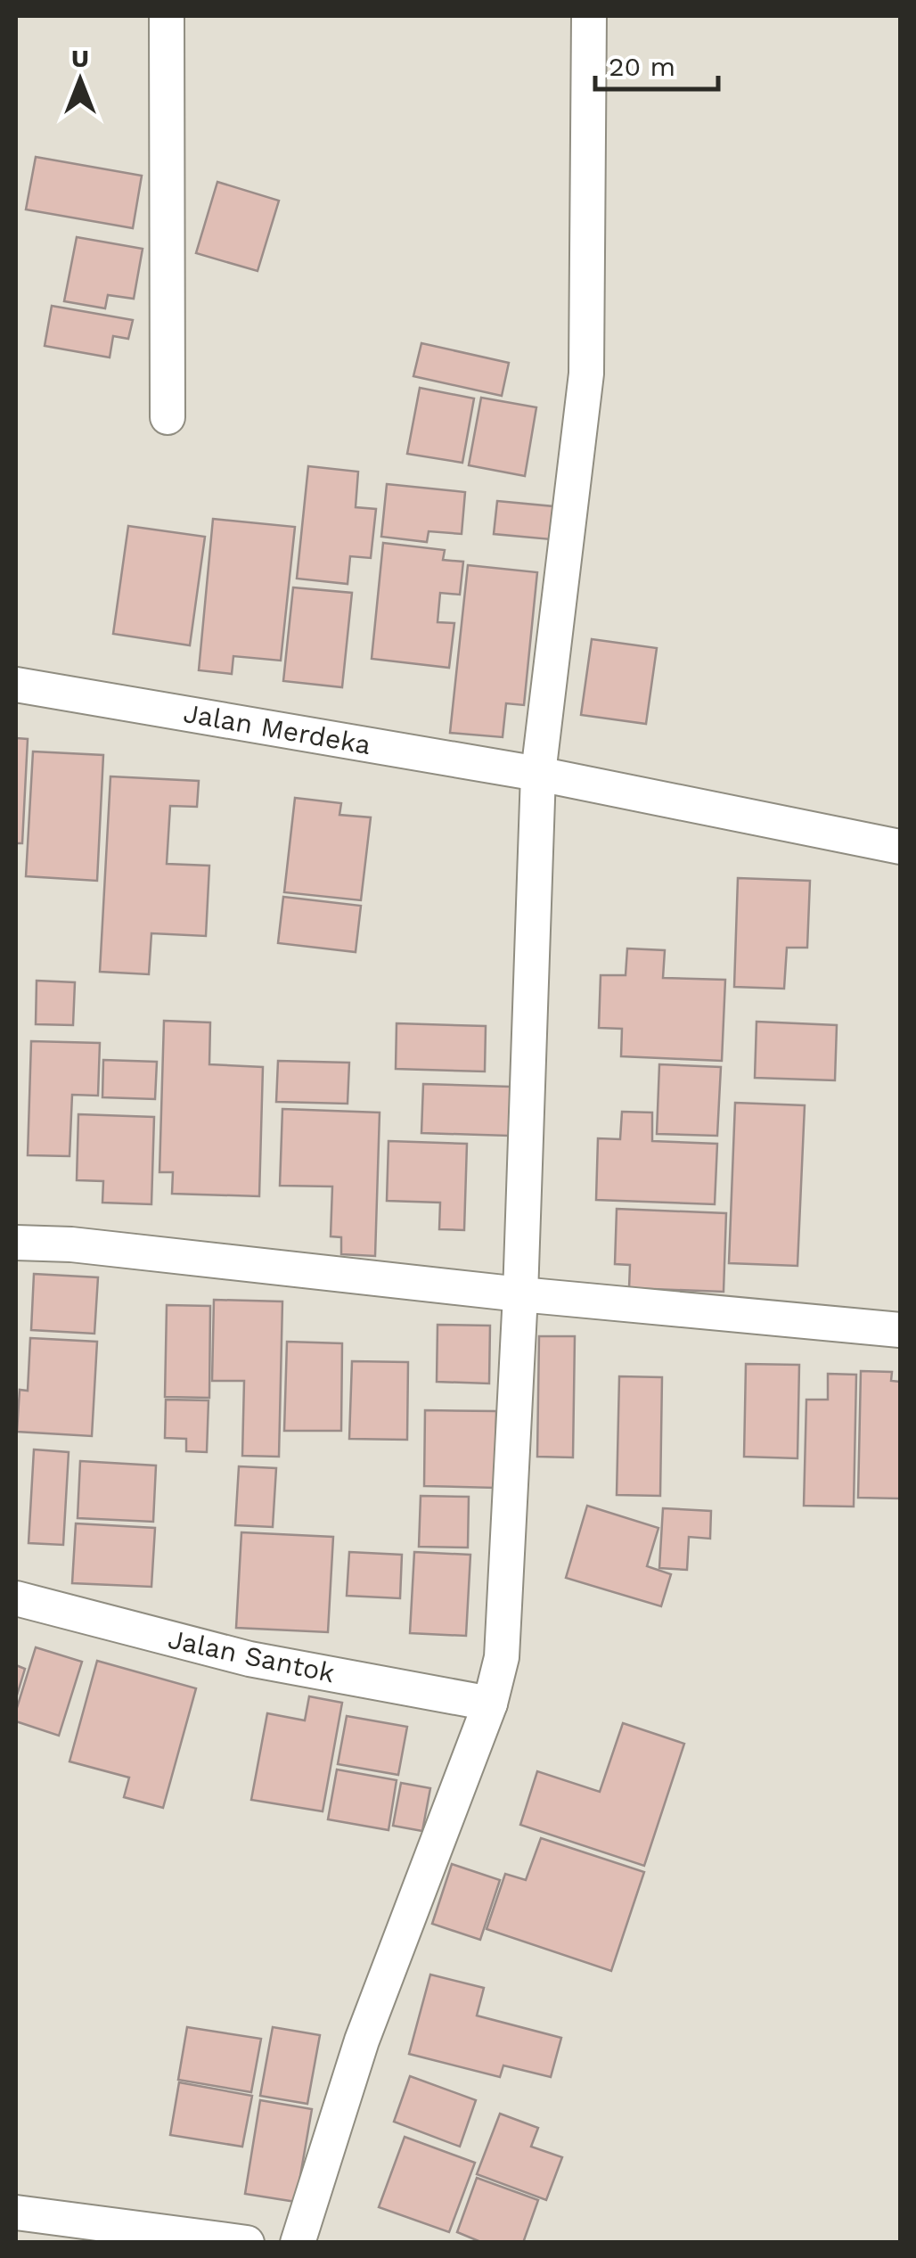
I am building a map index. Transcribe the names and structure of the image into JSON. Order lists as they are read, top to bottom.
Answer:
{
  "streets": {
    "street": ["Jalan Merdeka", "Jalan Santok"]
  },
  "scale_bar": "20 m",
  "north": "top"
}
